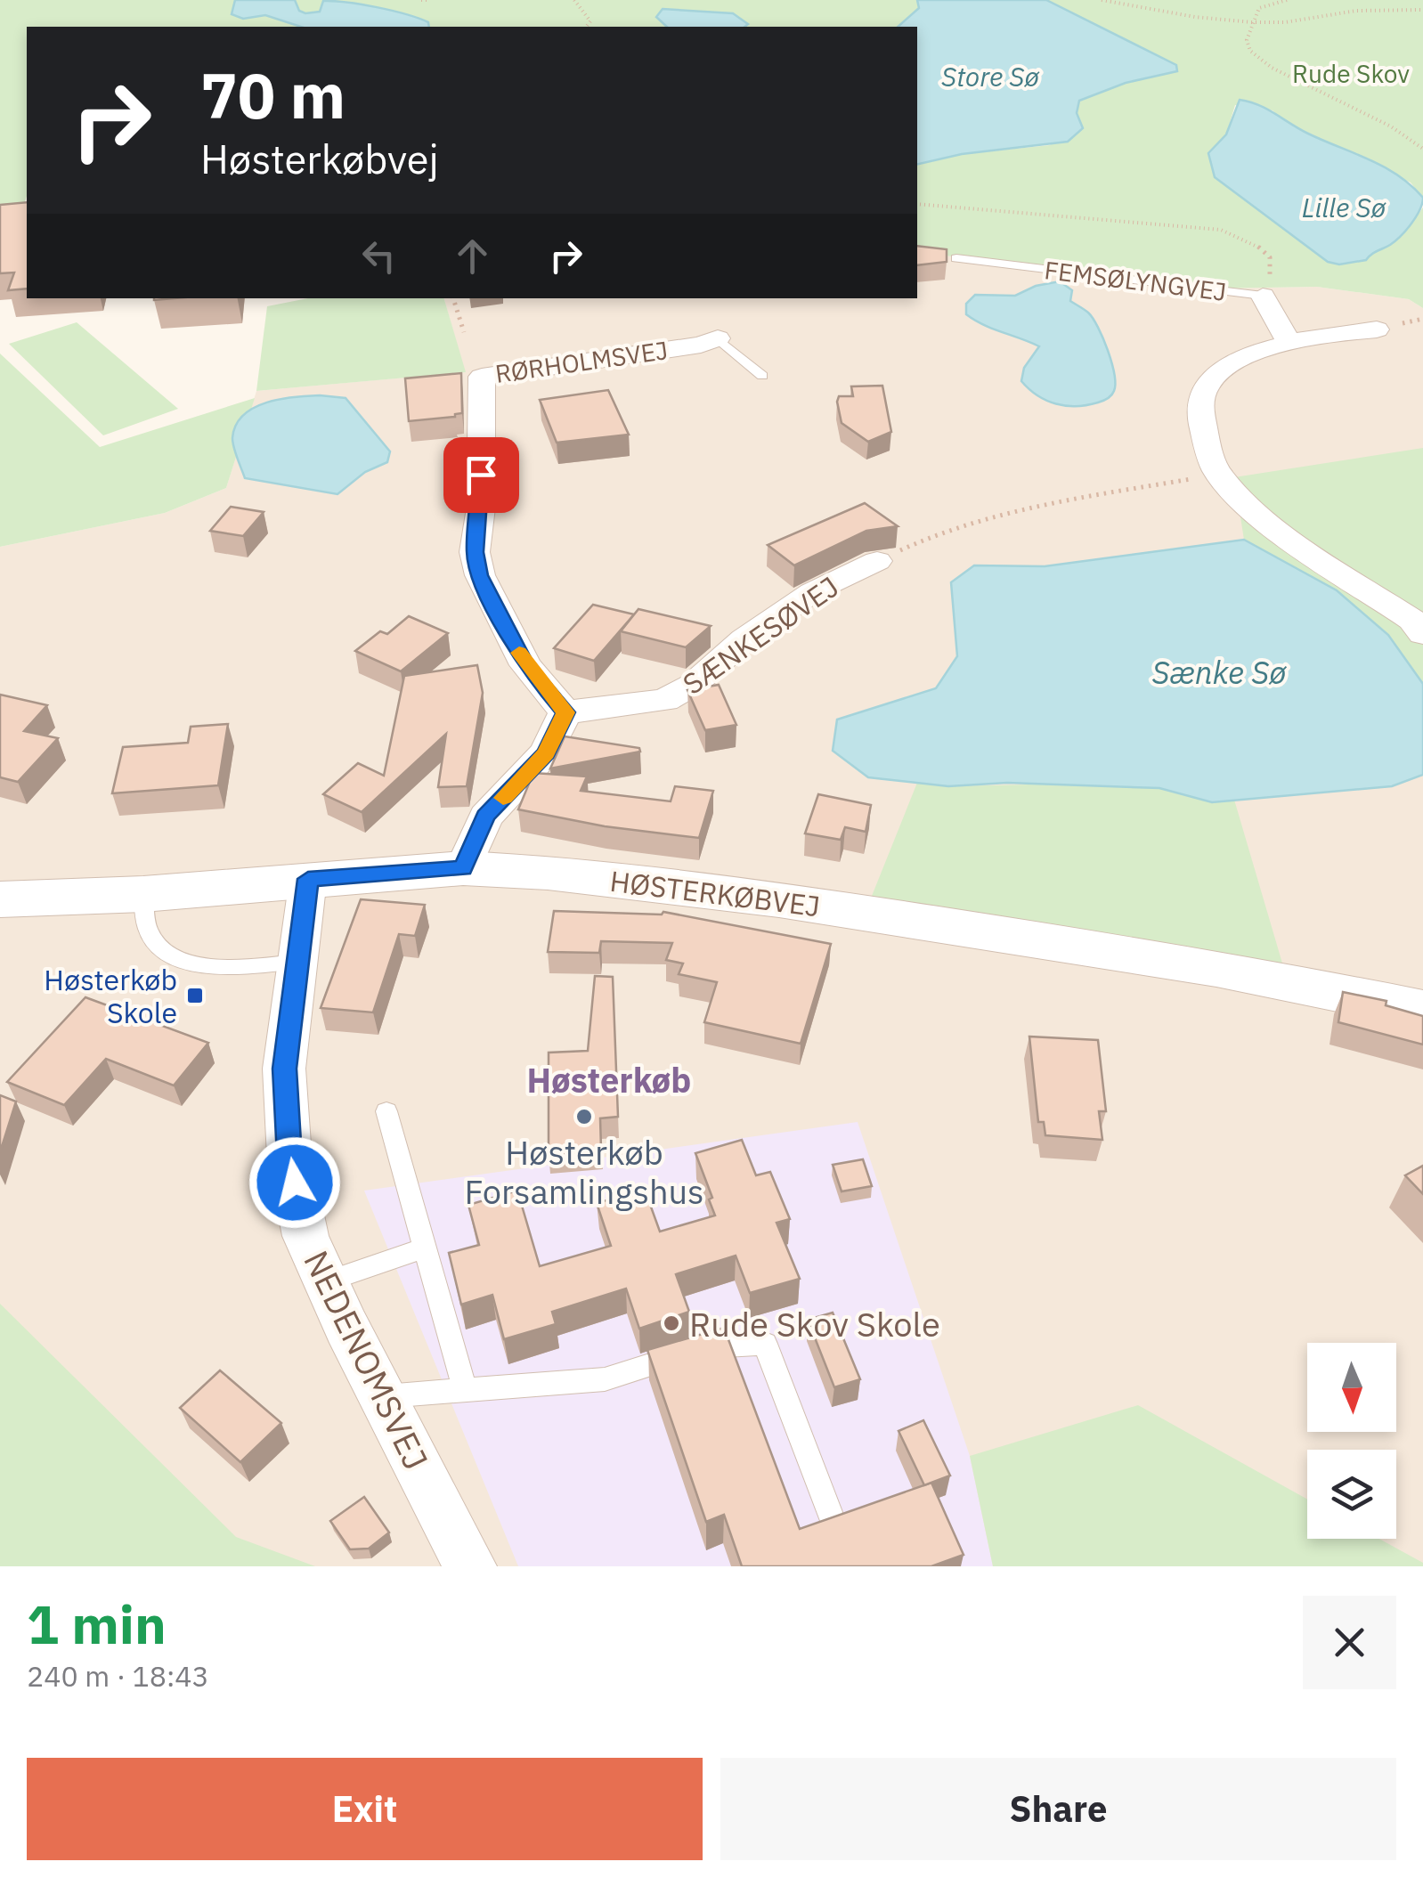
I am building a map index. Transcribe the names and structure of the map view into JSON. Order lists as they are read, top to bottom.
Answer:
{
  "streets": {
    "street": [
      "FEMSØLYNGVEJ",
      "RØRHOLMSVEJ",
      "SÆNKESØVEJ",
      "HØSTERKØBVEJ",
      "NEDENOMSVEJ"
    ]
  },
  "crossings": [
    ["RØRHOLMSVEJ", "SÆNKESØVEJ"],
    ["HØSTERKØBVEJ", "NEDENOMSVEJ"]
  ],
  "districts": ["Høsterkøb"],
  "water": ["Store Sø", "Lille Sø", "Sænke Sø"],
  "parks": ["Rude Skov"],
  "places": {
    "transit": ["Høsterkøb Skole"],
    "other": ["Høsterkøb Forsamlingshus", "Rude Skov Skole"]
  },
  "north": "bottom",
  "page": {
    "turn": ["70 m", "Høsterkøbvej"],
    "heading": ["1 min", "240 m · 18:43"],
    "buttons": ["Exit", "Share"]
  }
}
